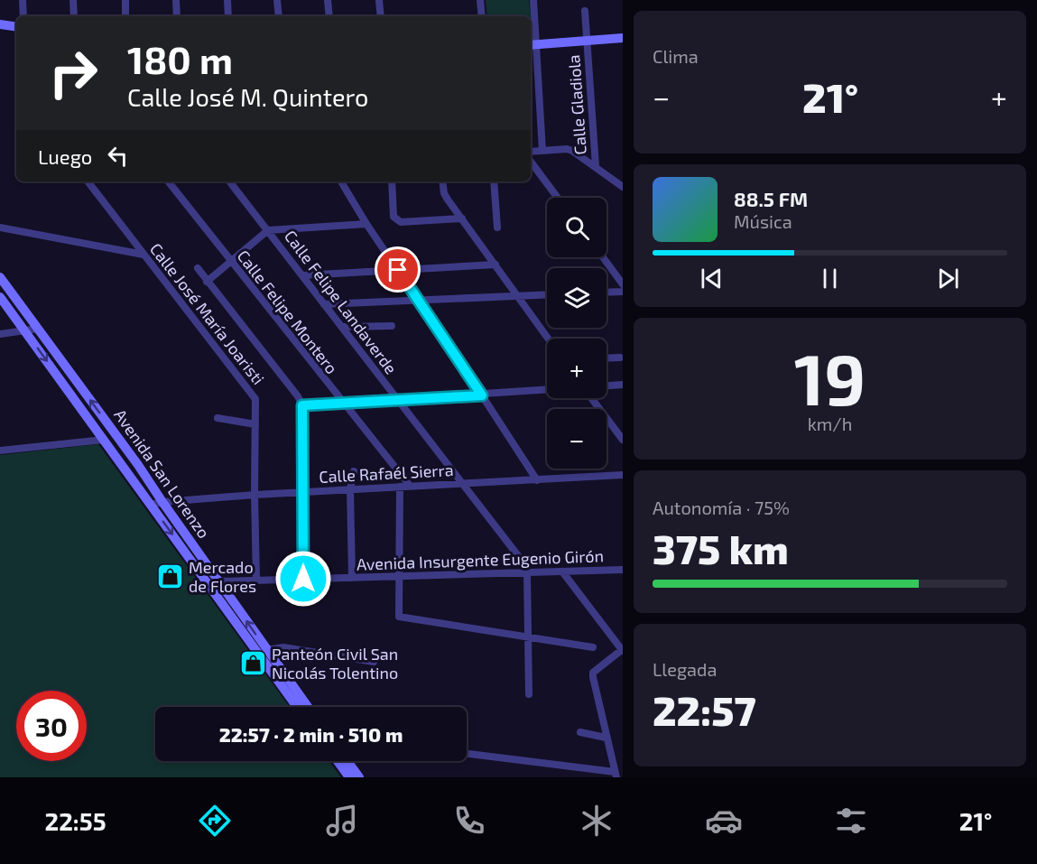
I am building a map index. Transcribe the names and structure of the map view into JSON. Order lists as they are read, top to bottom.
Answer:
{
  "streets": {
    "main road": ["Avenida San Lorenzo"],
    "street": [
      "Calle Gladiola",
      "Calle Felipe Landaverde",
      "Calle Felipe Montero",
      "Calle José María Joaristi",
      "Calle Rafaél Sierra",
      "Avenida Insurgente Eugenio Girón"
    ]
  },
  "crossings": [
    ["Calle Felipe Landaverde", "Calle Rafaél Sierra"],
    ["Calle Felipe Landaverde", "Avenida Insurgente Eugenio Girón"],
    ["Calle Felipe Montero", "Calle Rafaél Sierra"],
    ["Calle José María Joaristi", "Calle Rafaél Sierra"],
    ["Calle José María Joaristi", "Avenida Insurgente Eugenio Girón"],
    ["Avenida San Lorenzo", "Calle Rafaél Sierra"],
    ["Avenida San Lorenzo", "Avenida Insurgente Eugenio Girón"]
  ],
  "places": {
    "shop": ["Mercado de Flores", "Panteón Civil San Nicolás Tolentino"]
  },
  "page": {
    "tile": [
      "Clima",
      ["19", "km/h"],
      ["Autonomía · 75%", "375 km"],
      ["Llegada", "22:57"]
    ],
    "turn": ["180 m", "Calle José M. Quintero"],
    "heat": ["−", "21°", "+"],
    "then": "Luego",
    "song": ["88.5 FM", "Música"],
    "map_buttons": ["+", "−"],
    "limit": "30",
    "trip": "22:57 · 2 min · 510 m",
    "tabs": ["22:55", "21°"]
  }
}
